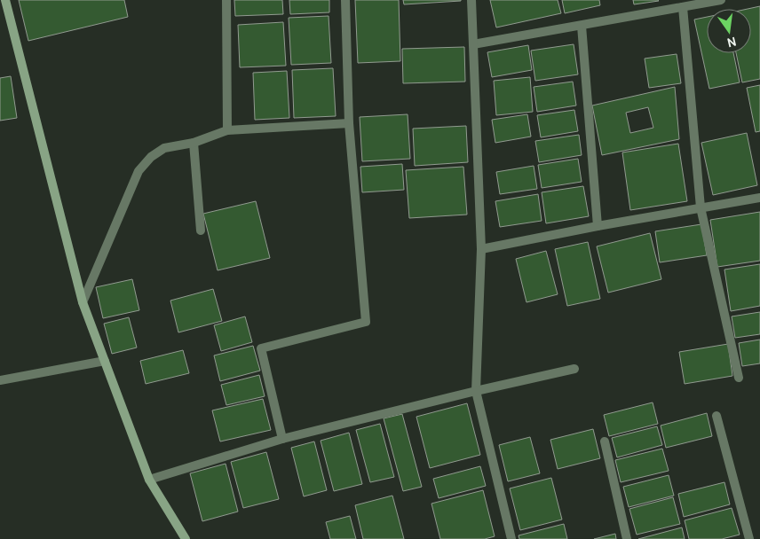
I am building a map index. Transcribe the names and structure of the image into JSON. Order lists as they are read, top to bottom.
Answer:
{
  "north": "bottom"
}
